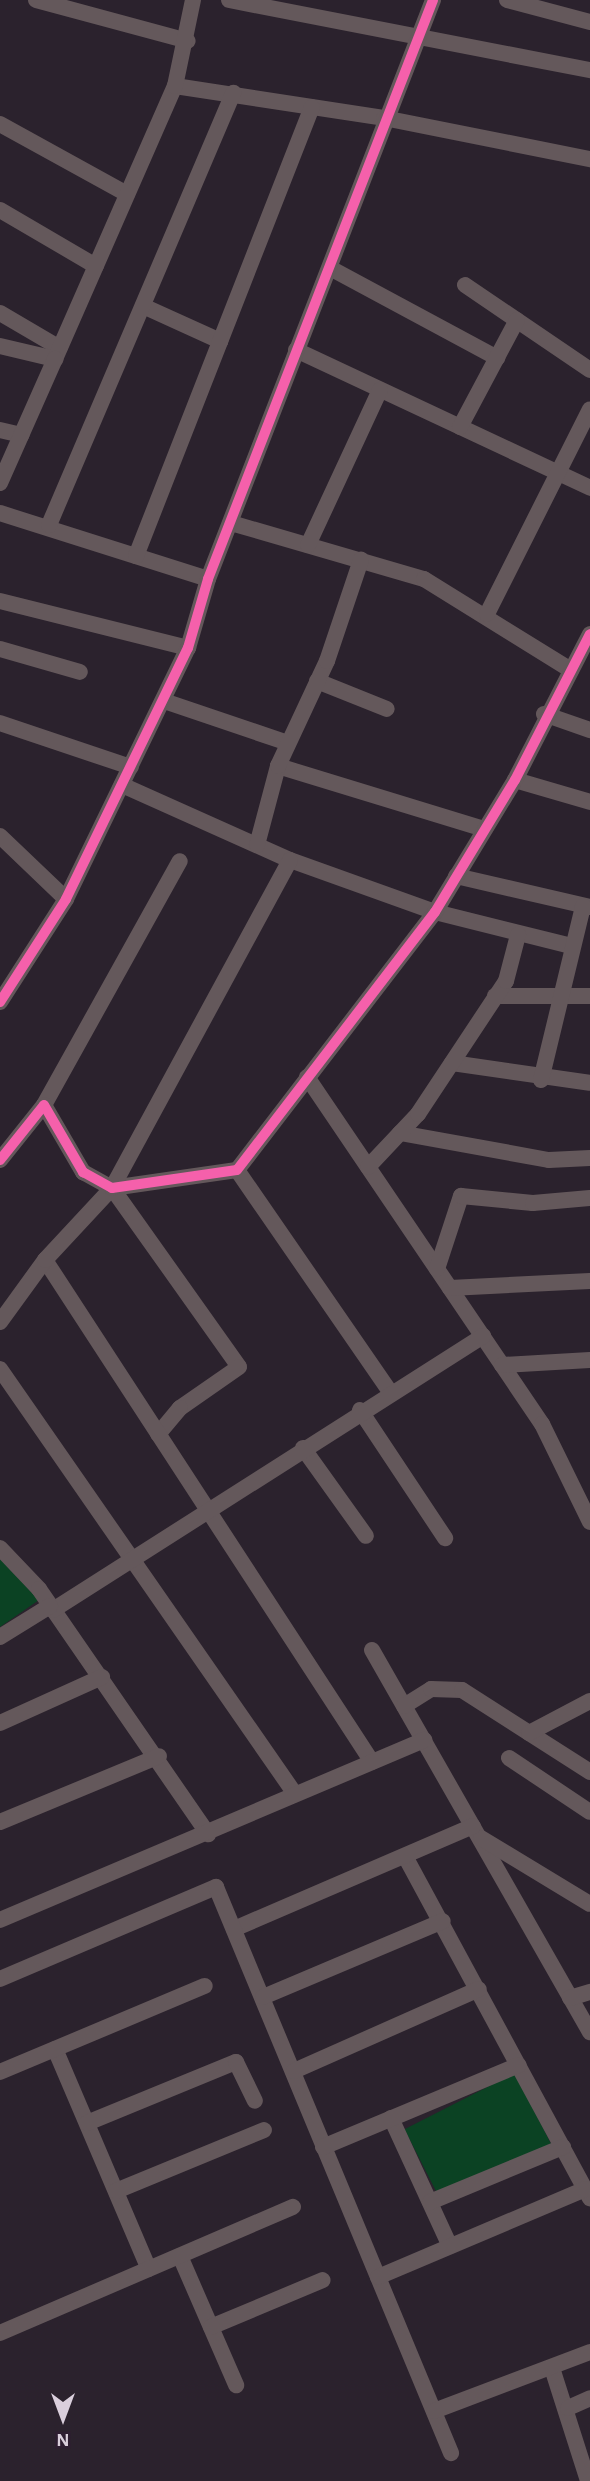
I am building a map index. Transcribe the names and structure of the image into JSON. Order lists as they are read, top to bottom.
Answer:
{
  "north": "bottom"
}
